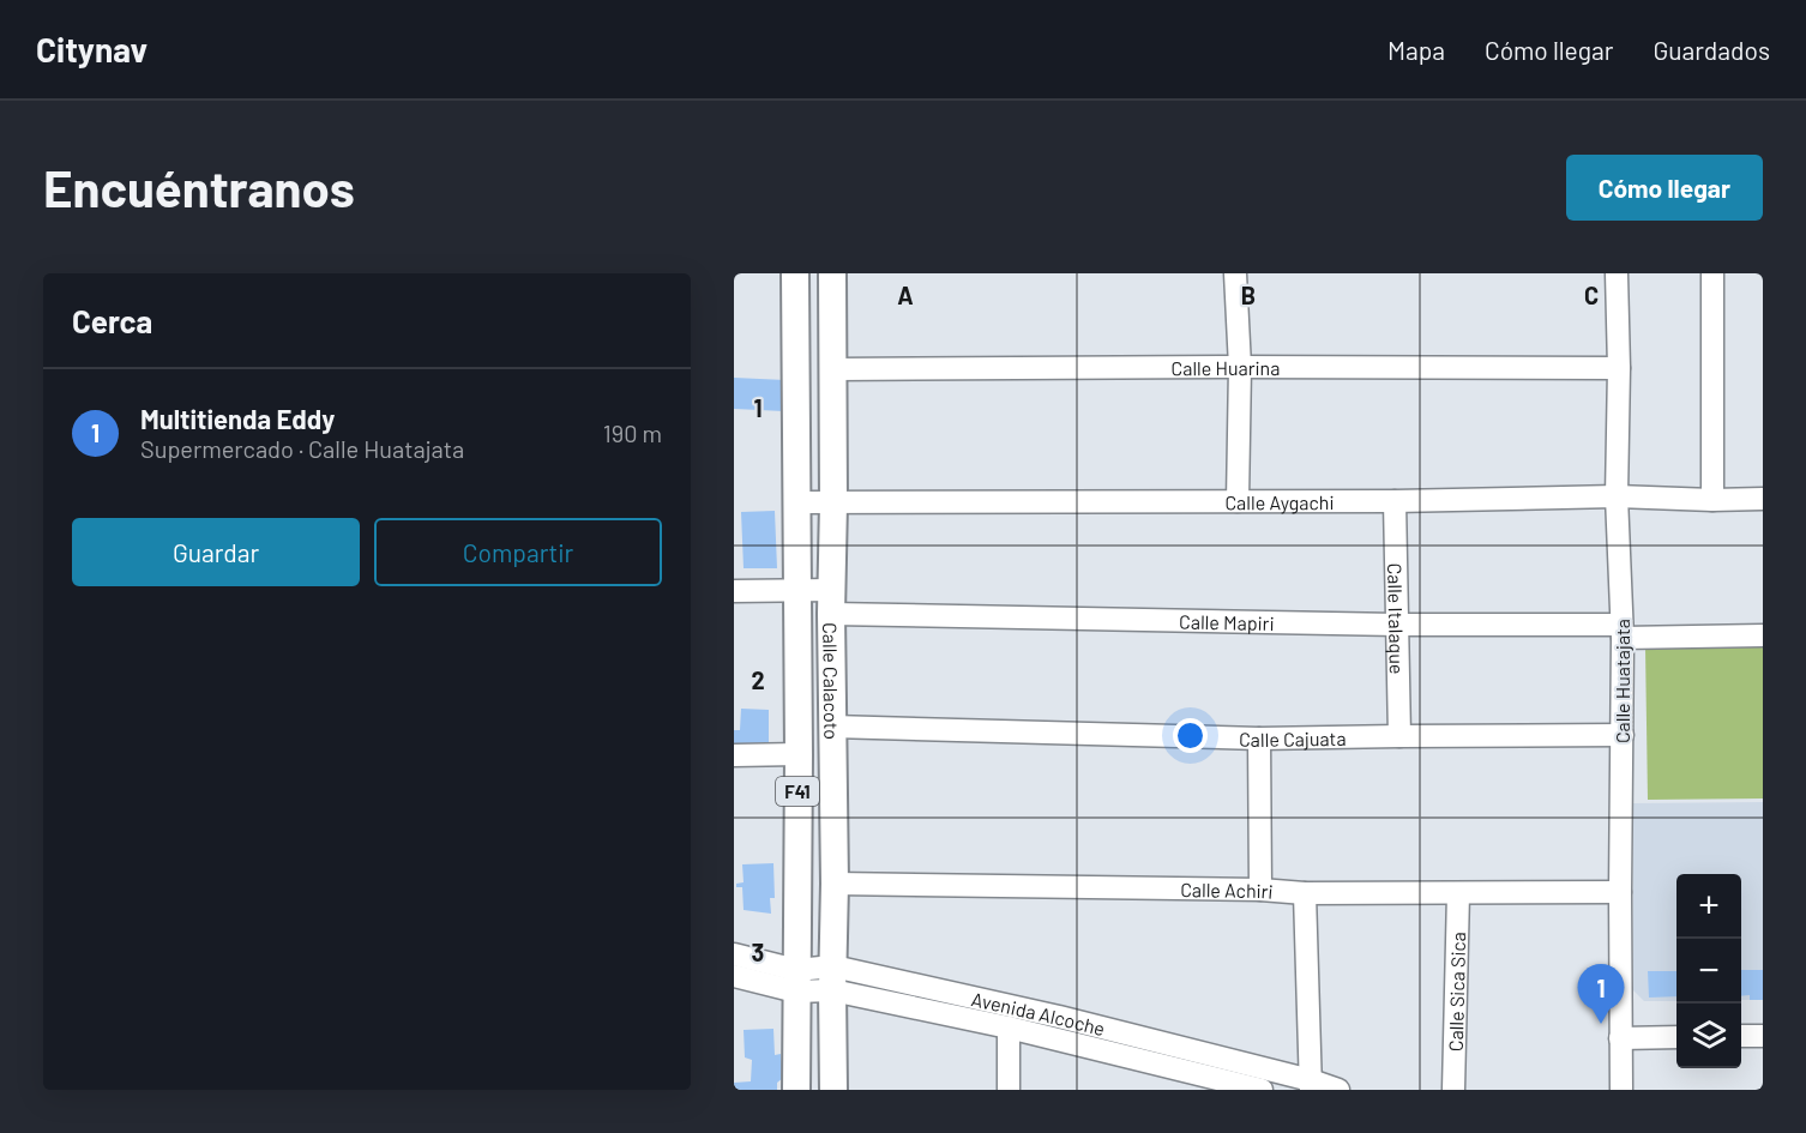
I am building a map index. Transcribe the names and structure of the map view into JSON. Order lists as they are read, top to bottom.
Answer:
{
  "streets": {
    "main road": ["Calle Calacoto", "F41"],
    "street": [
      "Calle Huarina",
      "Calle Aygachi",
      "Calle Italaque",
      "Calle Mapiri",
      "Calle Huatajata",
      "Calle Cajuata",
      "Calle Achiri",
      "Calle Sica Sica",
      "Avenida Alcoche"
    ]
  },
  "crossings": [
    ["Calle Huarina", "Calle Huatajata"],
    ["Calle Huarina", "Calle Calacoto"],
    ["Calle Aygachi", "Calle Italaque"],
    ["Calle Aygachi", "Calle Huatajata"],
    ["Calle Aygachi", "Calle Calacoto"],
    ["Calle Italaque", "Calle Mapiri"],
    ["Calle Italaque", "Calle Cajuata"],
    ["Calle Mapiri", "Calle Huatajata"],
    ["Calle Mapiri", "Calle Calacoto"],
    ["Calle Huatajata", "Calle Cajuata"],
    ["Calle Huatajata", "Calle Achiri"],
    ["Calle Calacoto", "Calle Cajuata"],
    ["Calle Calacoto", "Calle Achiri"],
    ["Calle Calacoto", "Avenida Alcoche"],
    ["Calle Achiri", "Calle Sica Sica"]
  ],
  "page": {
    "header": "Citynav",
    "nav": ["Mapa", "Cómo llegar", "Guardados"],
    "buttons": [
      "Cómo llegar",
      ["Guardar", "Compartir"]
    ],
    "title": "Encuéntranos",
    "heading": "Cerca",
    "list": [
      {
        "mark": "1",
        "name": "Multitienda Eddy",
        "note": "Supermercado · Calle Huatajata",
        "value": "190 m"
      }
    ],
    "map_buttons": ["+", "−"],
    "pins": "1"
  },
  "grid": {
    "columns": ["A", "B", "C"],
    "rows": ["1", "2", "3"]
  }
}
